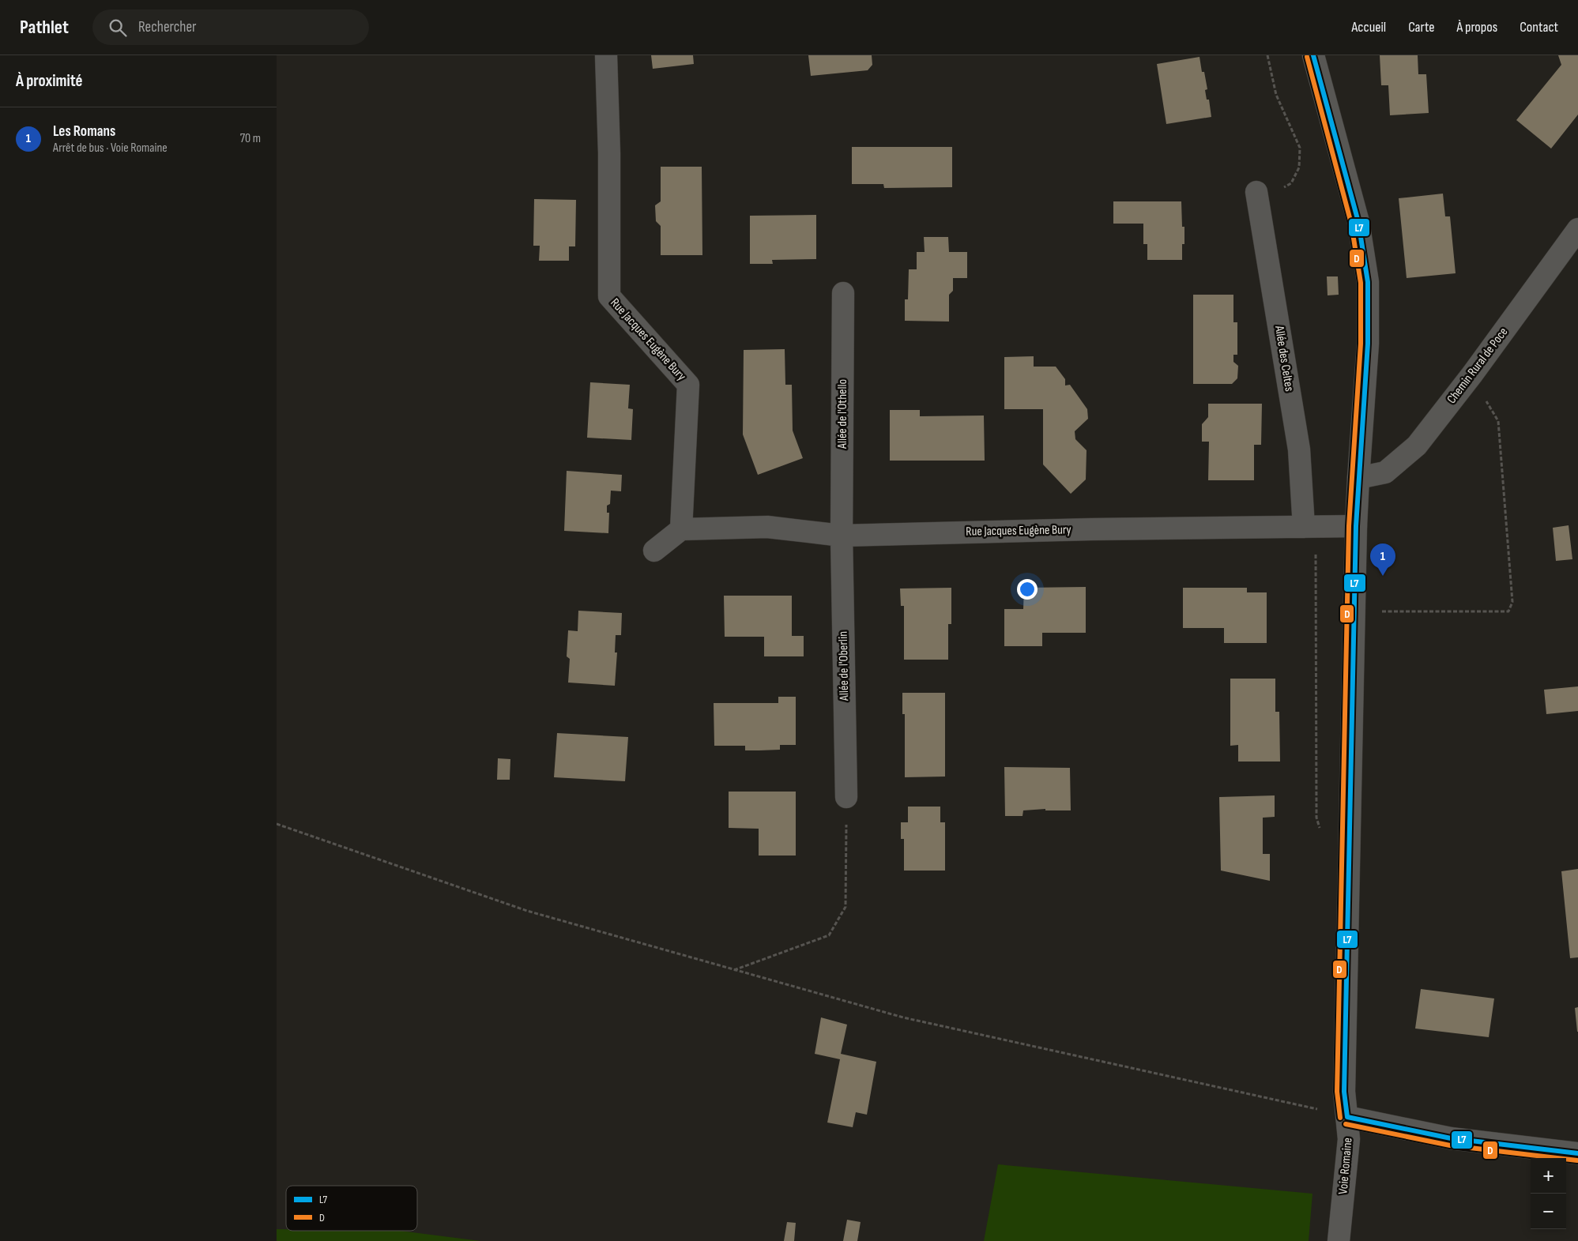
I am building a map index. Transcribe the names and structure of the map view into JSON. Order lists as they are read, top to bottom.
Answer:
{
  "streets": {
    "street": [
      "Rue Jacques Eugène Bury",
      "Allée des Celtes",
      "Chemin Rural de Poce",
      "Allée de l'Othello",
      "Allée de l'Oberlin",
      "Voie Romaine"
    ]
  },
  "crossings": [
    ["Rue Jacques Eugène Bury", "Allée des Celtes"],
    ["Rue Jacques Eugène Bury", "Allée de l'Othello"],
    ["Rue Jacques Eugène Bury", "Allée de l'Oberlin"],
    ["Rue Jacques Eugène Bury", "Voie Romaine"],
    ["Chemin Rural de Poce", "Voie Romaine"],
    ["Allée de l'Othello", "Allée de l'Oberlin"]
  ],
  "lines": ["transit line L7", "transit line D"],
  "legend": ["L7", "D"],
  "page": {
    "header": "Pathlet",
    "search": "Rechercher",
    "nav": [
      "Accueil",
      "Carte",
      "À propos",
      "Contact"
    ],
    "heading": "À proximité",
    "list": [
      {
        "mark": "1",
        "name": "Les Romans",
        "note": "Arrêt de bus · Voie Romaine",
        "value": "70 m"
      }
    ],
    "pins": "1",
    "map_buttons": ["+", "−"]
  }
}
